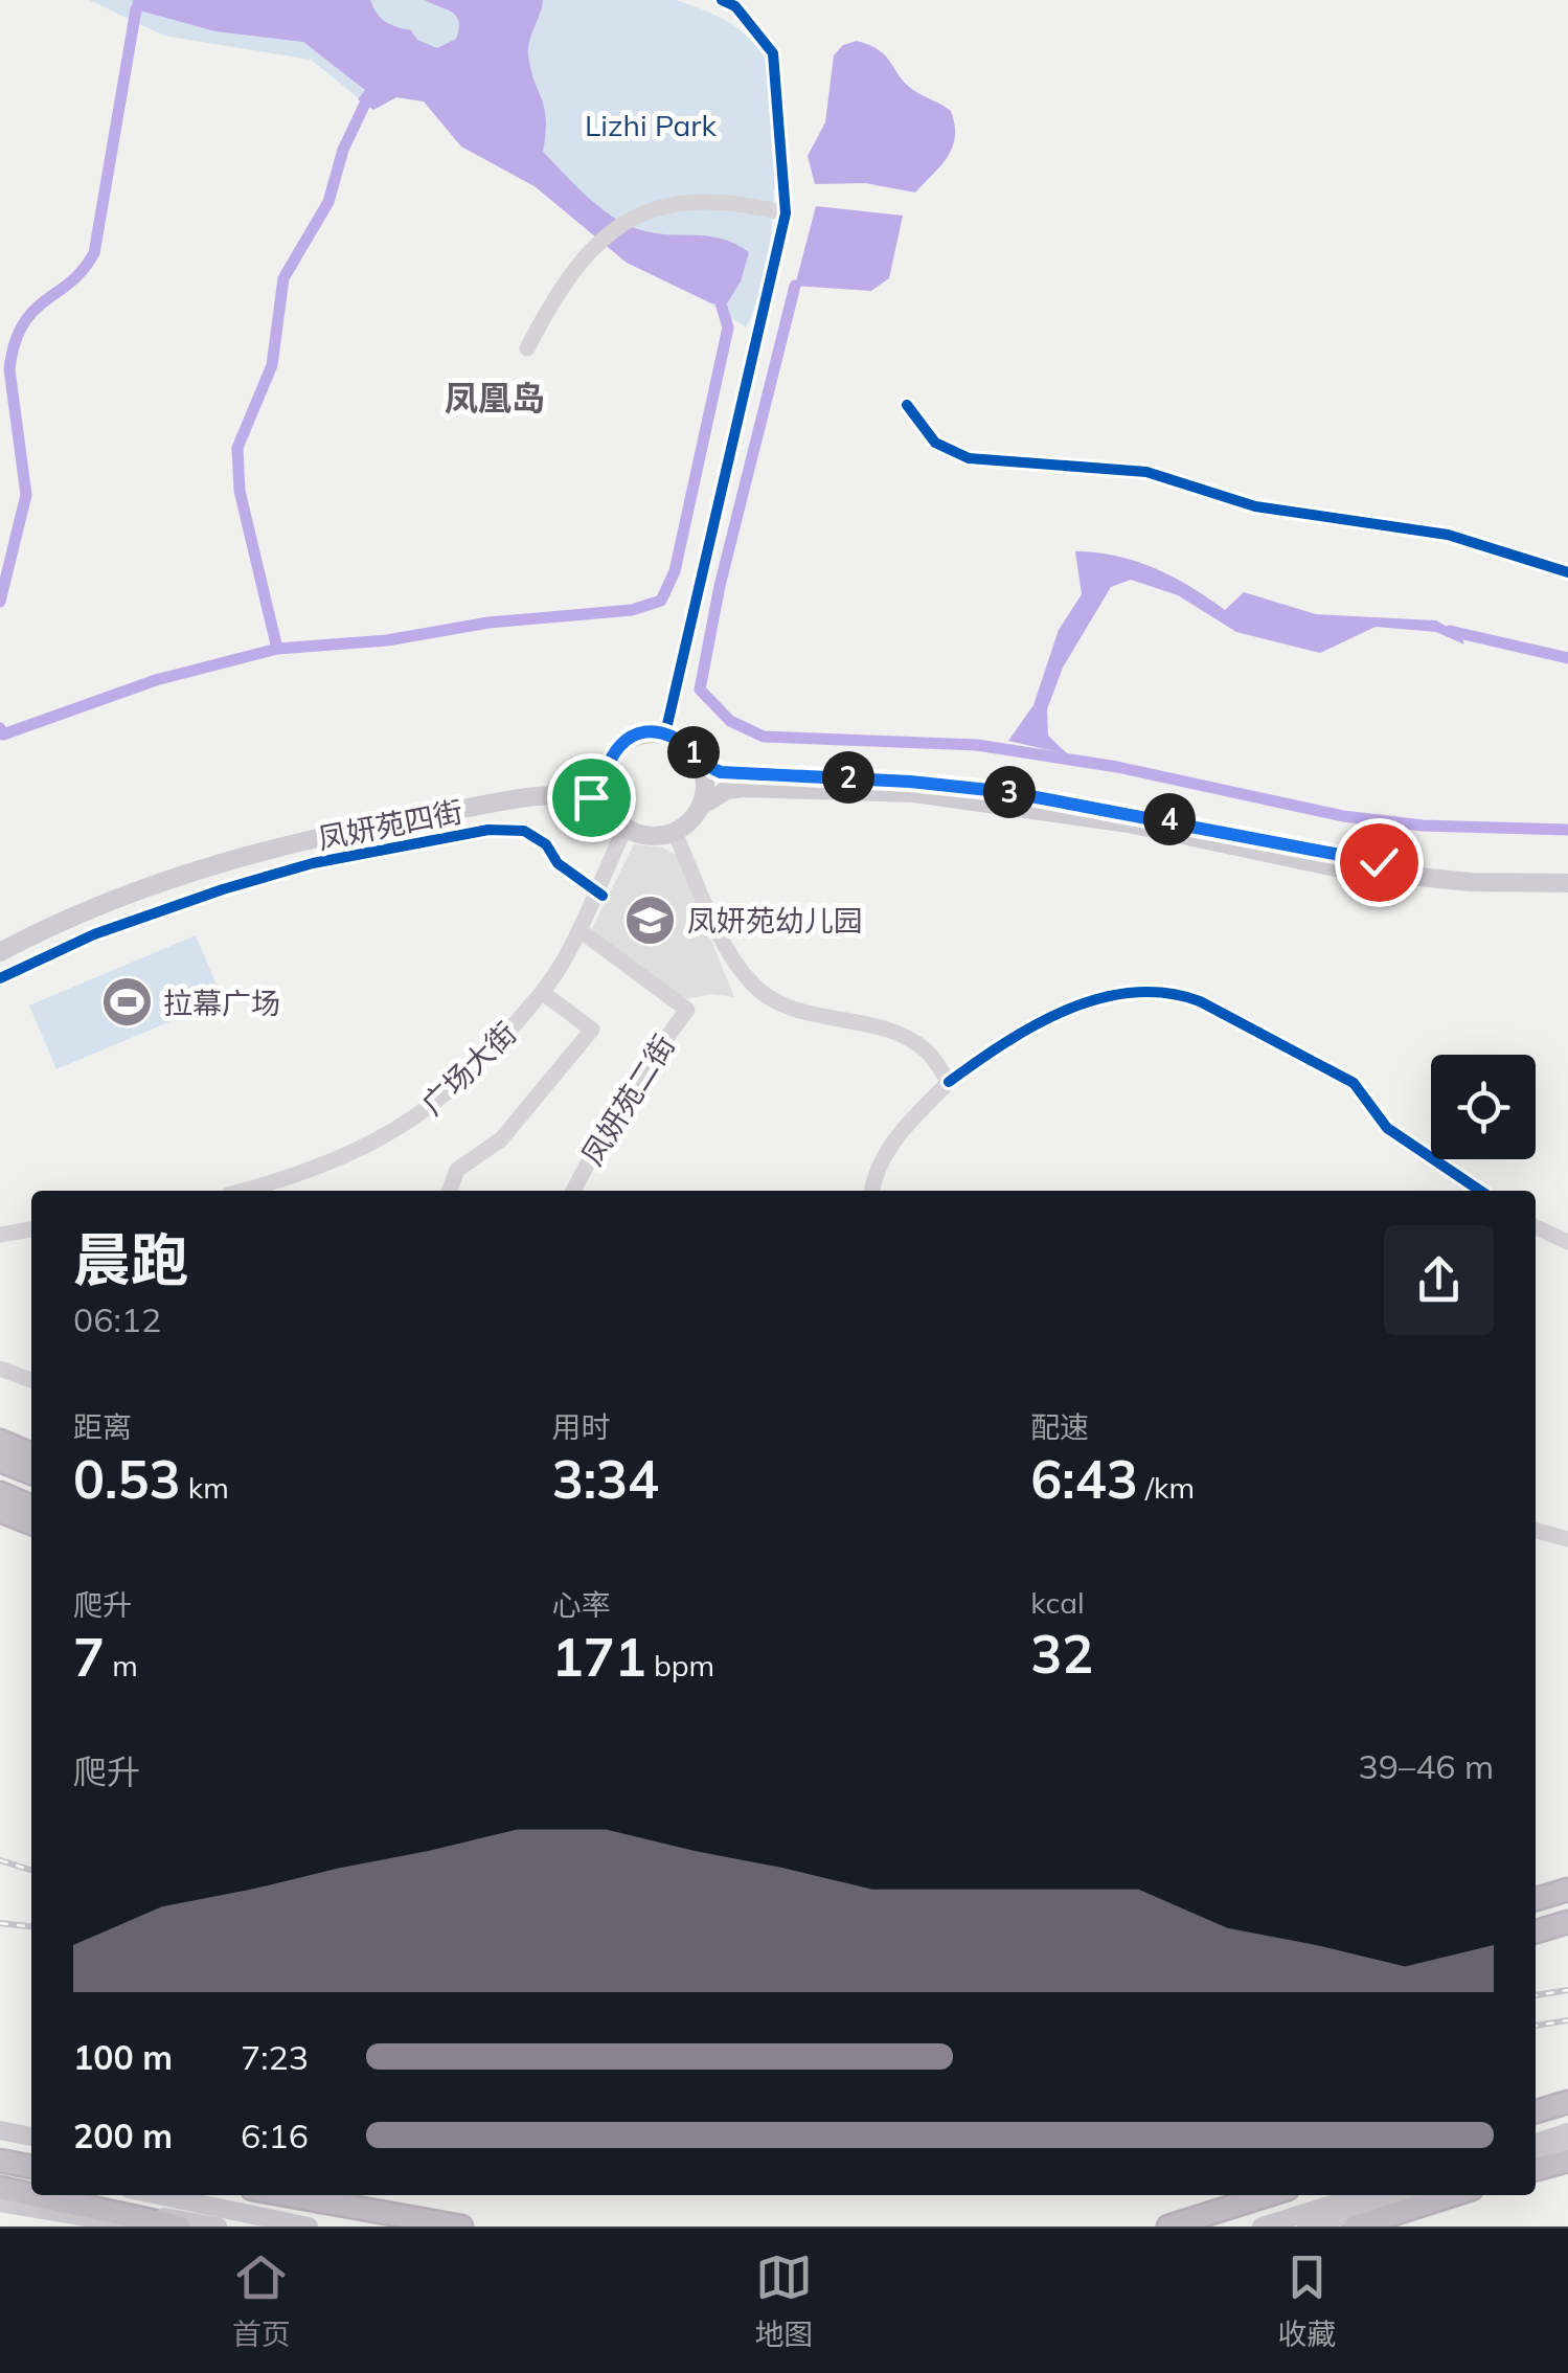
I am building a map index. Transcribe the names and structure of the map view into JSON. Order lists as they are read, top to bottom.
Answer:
{
  "streets": {
    "street": ["凤妍苑四街", "广场大街", "凤妍苑二街"]
  },
  "crossings": [
    ["凤妍苑四街", "广场大街"],
    ["广场大街", "凤妍苑二街"]
  ],
  "districts": ["凤凰岛"],
  "parks": ["Lizhi Park"],
  "places": {
    "school or university": ["凤妍苑幼儿园"],
    "sports": ["拉幕广场"]
  },
  "page": {
    "pins": [
      "1",
      "2",
      "3",
      "4"
    ],
    "heading": ["晨跑", "06:12"],
    "stats": [
      ["距离", "0.53 km"],
      ["用时", "3:34"],
      ["配速", "6:43 /km"],
      ["爬升", "7 m"],
      ["心率", "171 bpm"],
      ["kcal", "32"]
    ],
    "chart": ["爬升", "39–46 m"],
    "list": [
      {
        "name": "100 m",
        "note": "7:23"
      },
      {
        "name": "200 m",
        "note": "6:16"
      }
    ],
    "tabs": ["首页", "地图", "收藏"]
  }
}
